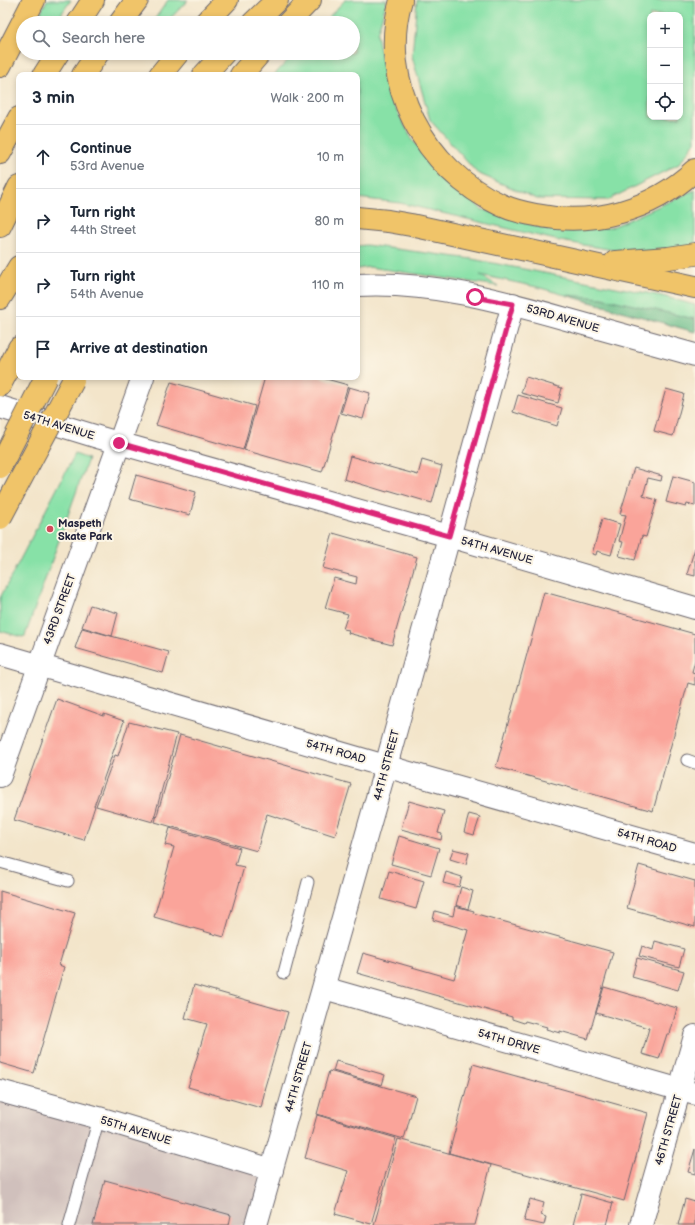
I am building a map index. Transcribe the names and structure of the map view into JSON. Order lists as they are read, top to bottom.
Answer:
{
  "streets": {
    "street": [
      "53RD AVENUE",
      "54TH AVENUE",
      "43RD STREET",
      "54TH ROAD",
      "44TH STREET",
      "54TH DRIVE",
      "55TH AVENUE",
      "46TH STREET"
    ]
  },
  "crossings": [
    ["53RD AVENUE", "44TH STREET"],
    ["54TH AVENUE", "43RD STREET"],
    ["54TH AVENUE", "44TH STREET"],
    ["43RD STREET", "54TH ROAD"],
    ["54TH ROAD", "44TH STREET"],
    ["44TH STREET", "54TH DRIVE"],
    ["44TH STREET", "55TH AVENUE"],
    ["54TH DRIVE", "46TH STREET"]
  ],
  "places": ["Maspeth Skate Park"],
  "page": {
    "map_buttons": ["+", "−"],
    "search": "Search here",
    "heading": ["3 min", "Walk · 200 m"],
    "list": [
      ["Continue", "53rd Avenue", "10 m"],
      ["Turn right", "44th Street", "80 m"],
      ["Turn right", "54th Avenue", "110 m"],
      "Arrive at destination"
    ]
  }
}
